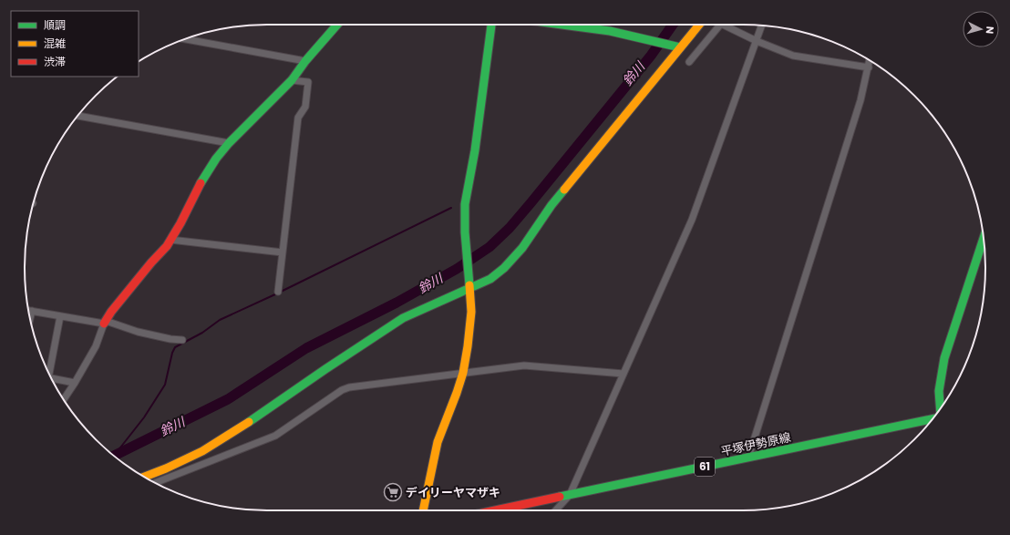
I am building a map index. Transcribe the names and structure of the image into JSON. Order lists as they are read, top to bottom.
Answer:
{
  "streets": {
    "street": ["平塚伊勢原線", "61"]
  },
  "water": ["鈴川"],
  "places": {
    "supermarket": ["デイリーヤマザキ"]
  },
  "legend": ["順調", "混雑", "渋滞"],
  "north": "right"
}
